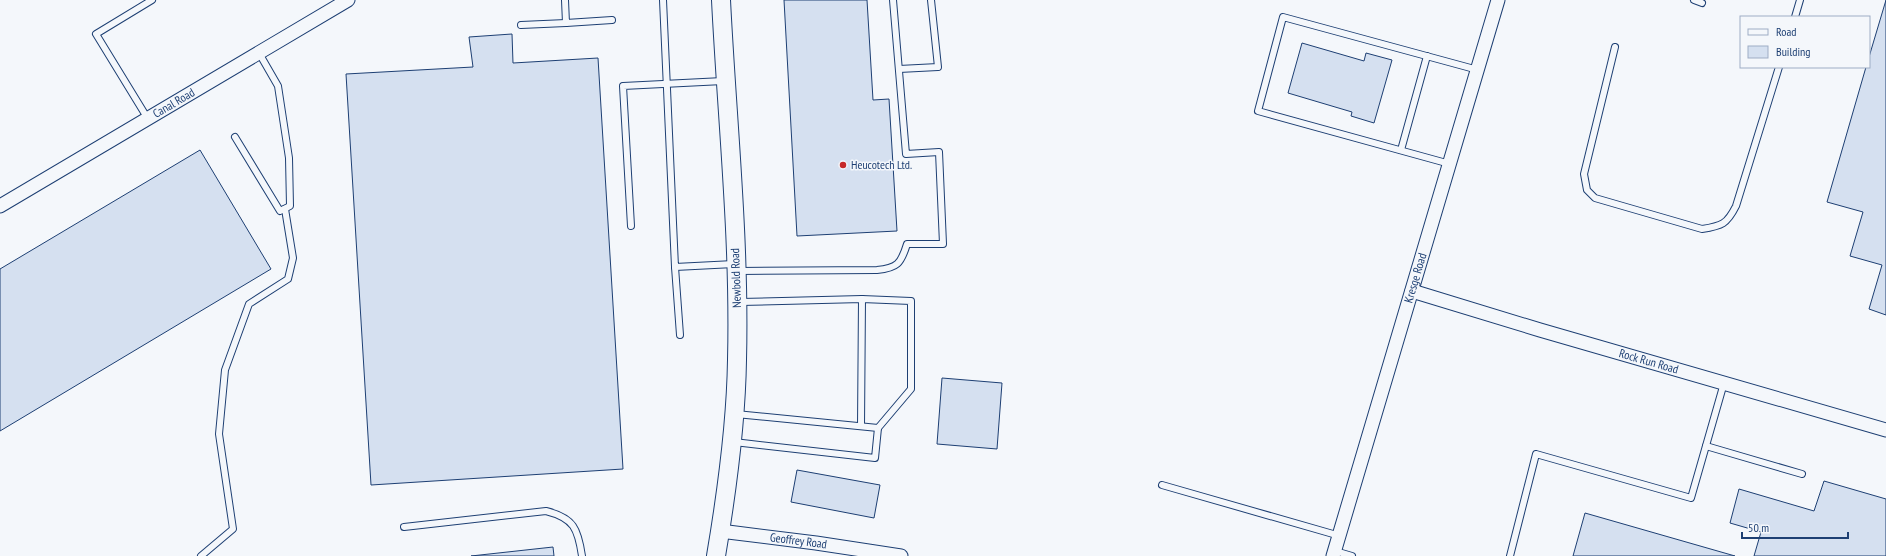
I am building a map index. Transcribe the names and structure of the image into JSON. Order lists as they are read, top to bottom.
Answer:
{
  "streets": {
    "main road": ["Newbold Road"],
    "street": [
      "Canal Road",
      "Kresge Road",
      "Rock Run Road",
      "Geoffrey Road"
    ]
  },
  "crossings": [
    ["Newbold Road", "Geoffrey Road"],
    ["Kresge Road", "Rock Run Road"]
  ],
  "places": ["Heucotech Ltd."],
  "legend": ["Road", "Building"],
  "scale_bar": "50 m"
}
